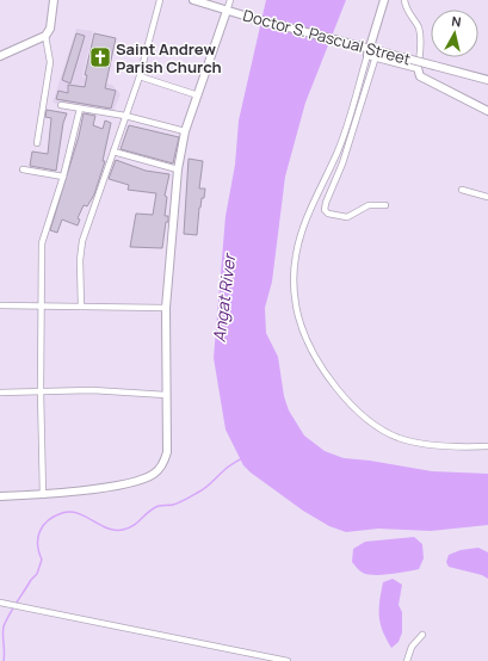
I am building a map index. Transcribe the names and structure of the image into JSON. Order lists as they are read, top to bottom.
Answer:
{
  "streets": {
    "street": ["Doctor S. Pascual Street"]
  },
  "water": ["Angat River"],
  "places": {
    "church": ["Saint Andrew Parish Church"]
  },
  "north": "top"
}
